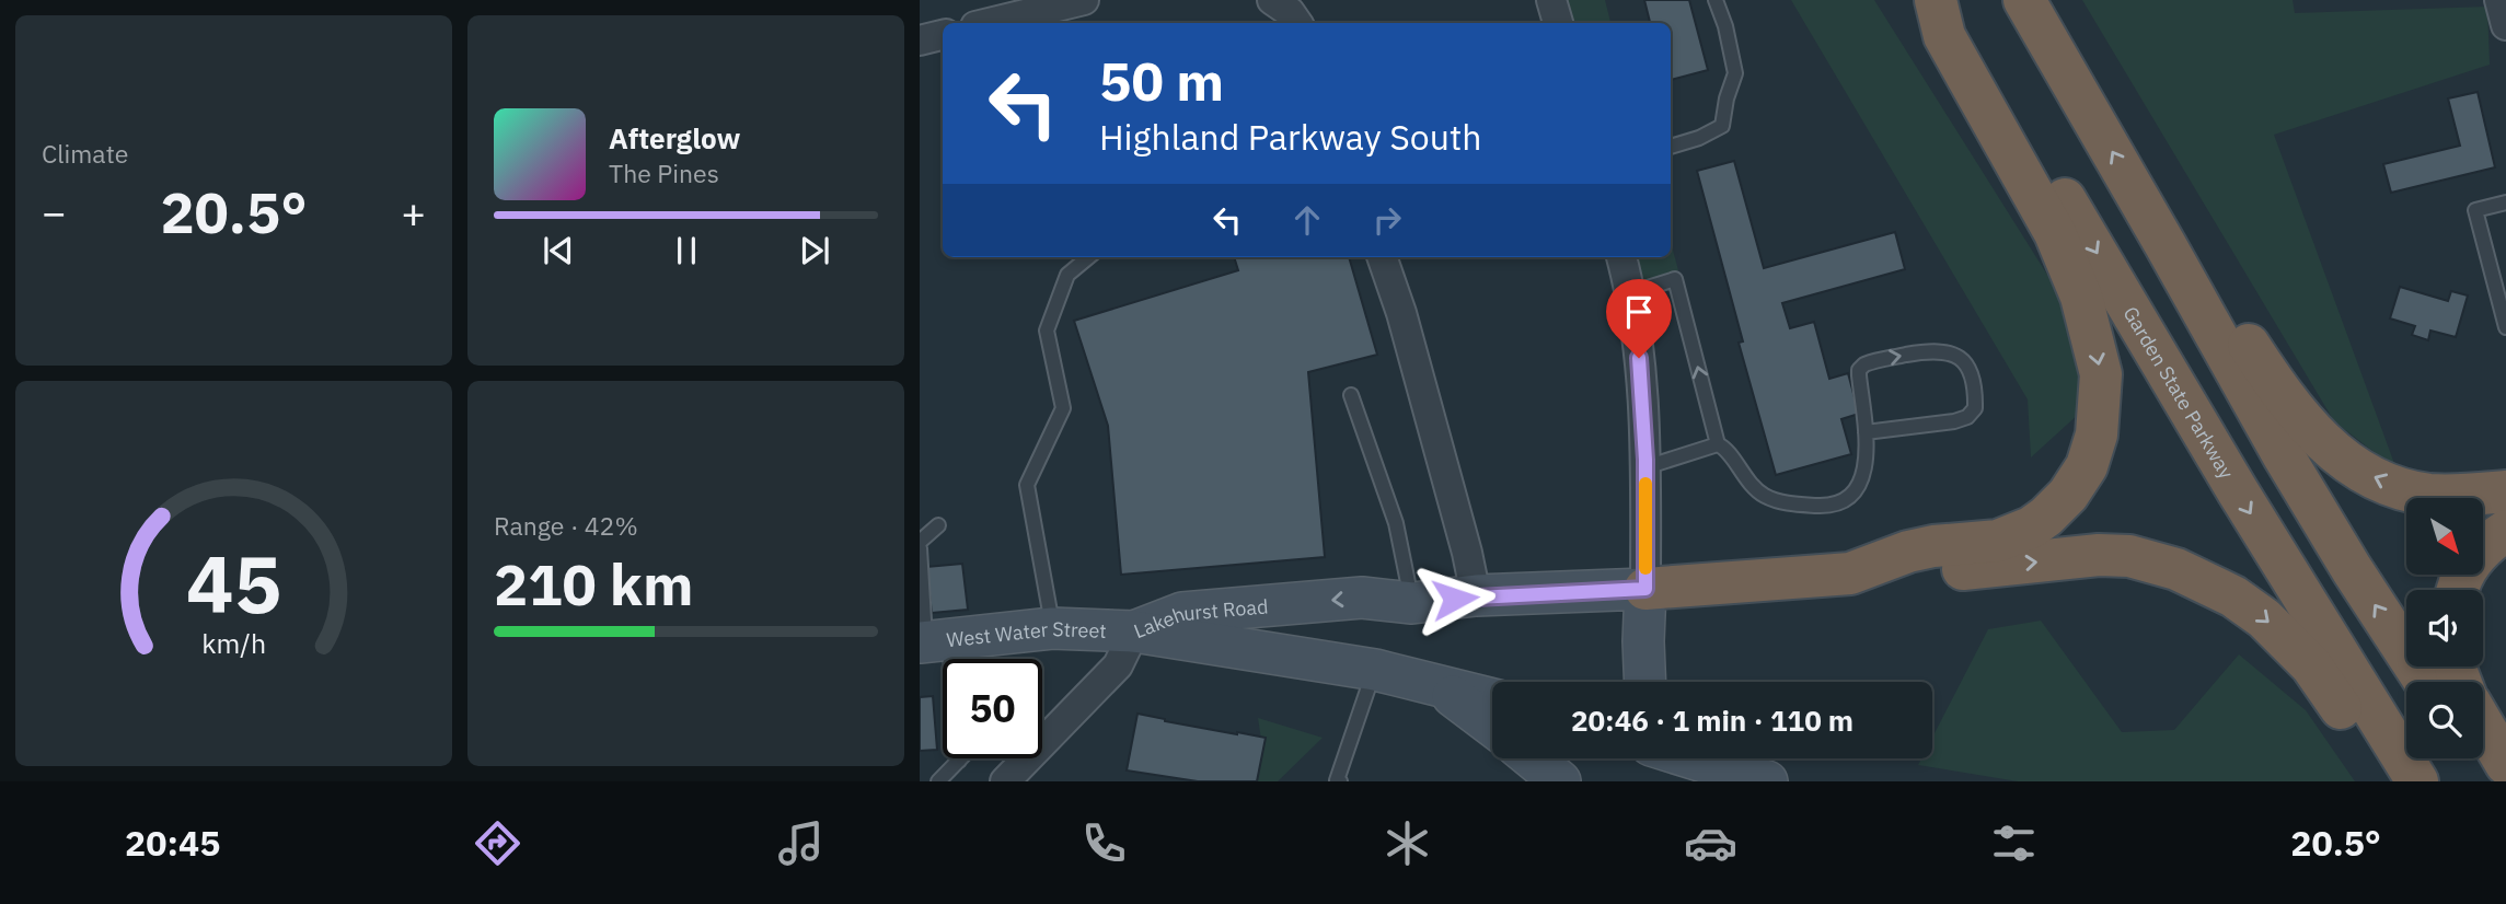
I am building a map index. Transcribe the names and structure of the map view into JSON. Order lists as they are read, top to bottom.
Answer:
{
  "streets": {
    "highway": ["Garden State Parkway"],
    "main road": ["Lakehurst Road", "West Water Street"]
  },
  "crossings": [
    ["Lakehurst Road", "West Water Street"]
  ],
  "north": "bottom right",
  "page": {
    "tile": [
      "Climate",
      ["Range · 42%", "210 km"]
    ],
    "turn": ["50 m", "Highland Parkway South"],
    "song": ["Afterglow", "The Pines"],
    "heat": ["−", "20.5°", "+"],
    "limit": "50",
    "trip": "20:46 · 1 min · 110 m",
    "tabs": ["20:45", "20.5°"],
    "gauge": ["45", "km/h"]
  }
}
